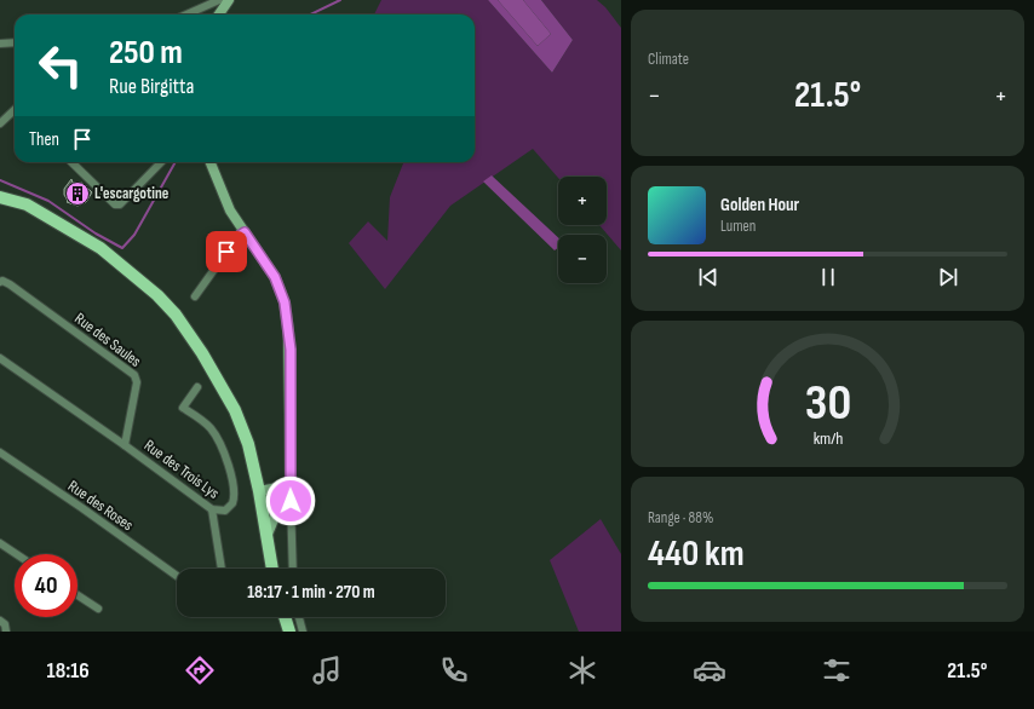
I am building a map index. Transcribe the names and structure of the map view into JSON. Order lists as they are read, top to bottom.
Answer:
{
  "streets": {
    "street": ["Rue des Saules", "Rue des Trois Lys", "Rue des Roses"]
  },
  "crossings": [
    ["Rue des Saules", "Rue des Trois Lys"]
  ],
  "places": {
    "building": ["L'escargotine"]
  },
  "page": {
    "tile": [
      "Climate",
      ["Range · 88%", "440 km"]
    ],
    "turn": ["250 m", "Rue Birgitta"],
    "heat": ["−", "21.5°", "+"],
    "then": "Then",
    "map_buttons": ["+", "−"],
    "song": ["Golden Hour", "Lumen"],
    "limit": "40",
    "trip": "18:17 · 1 min · 270 m",
    "tabs": ["18:16", "21.5°"],
    "gauge": ["30", "km/h"]
  }
}
